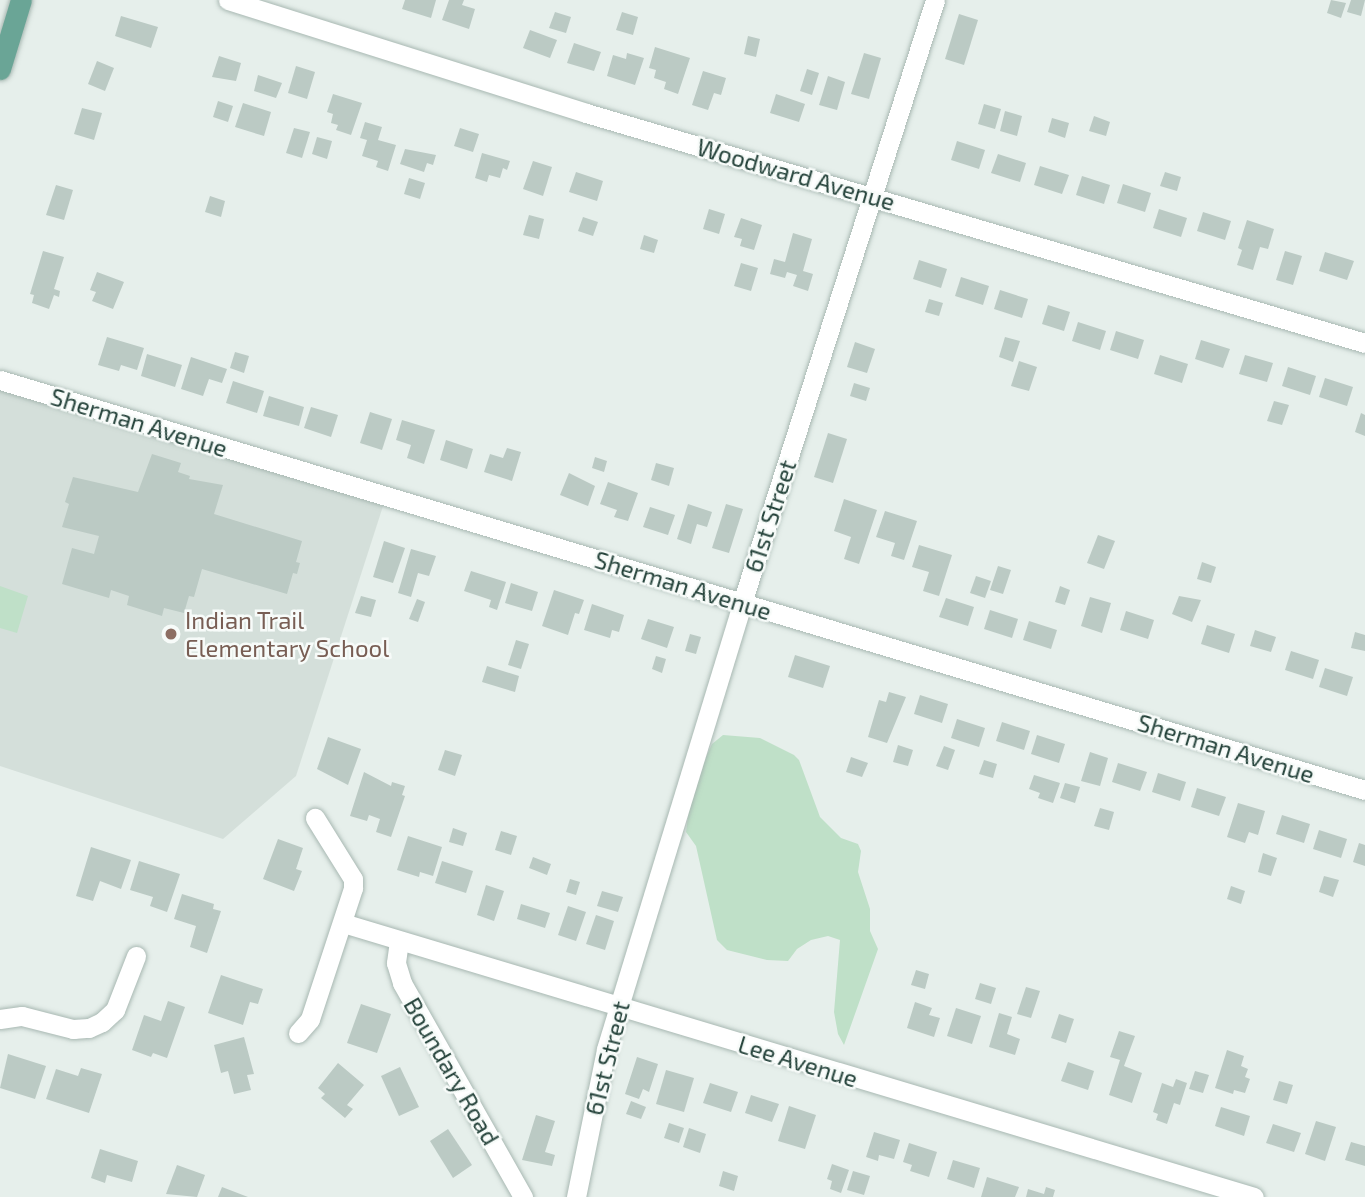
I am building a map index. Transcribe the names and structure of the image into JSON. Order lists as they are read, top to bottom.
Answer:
{
  "streets": {
    "street": [
      "Woodward Avenue",
      "Sherman Avenue",
      "61st Street",
      "Lee Avenue",
      "Boundary Road"
    ]
  },
  "crossings": [
    ["Woodward Avenue", "61st Street"],
    ["Sherman Avenue", "61st Street"],
    ["61st Street", "Lee Avenue"],
    ["Lee Avenue", "Boundary Road"]
  ],
  "places": ["Indian Trail Elementary School"]
}
